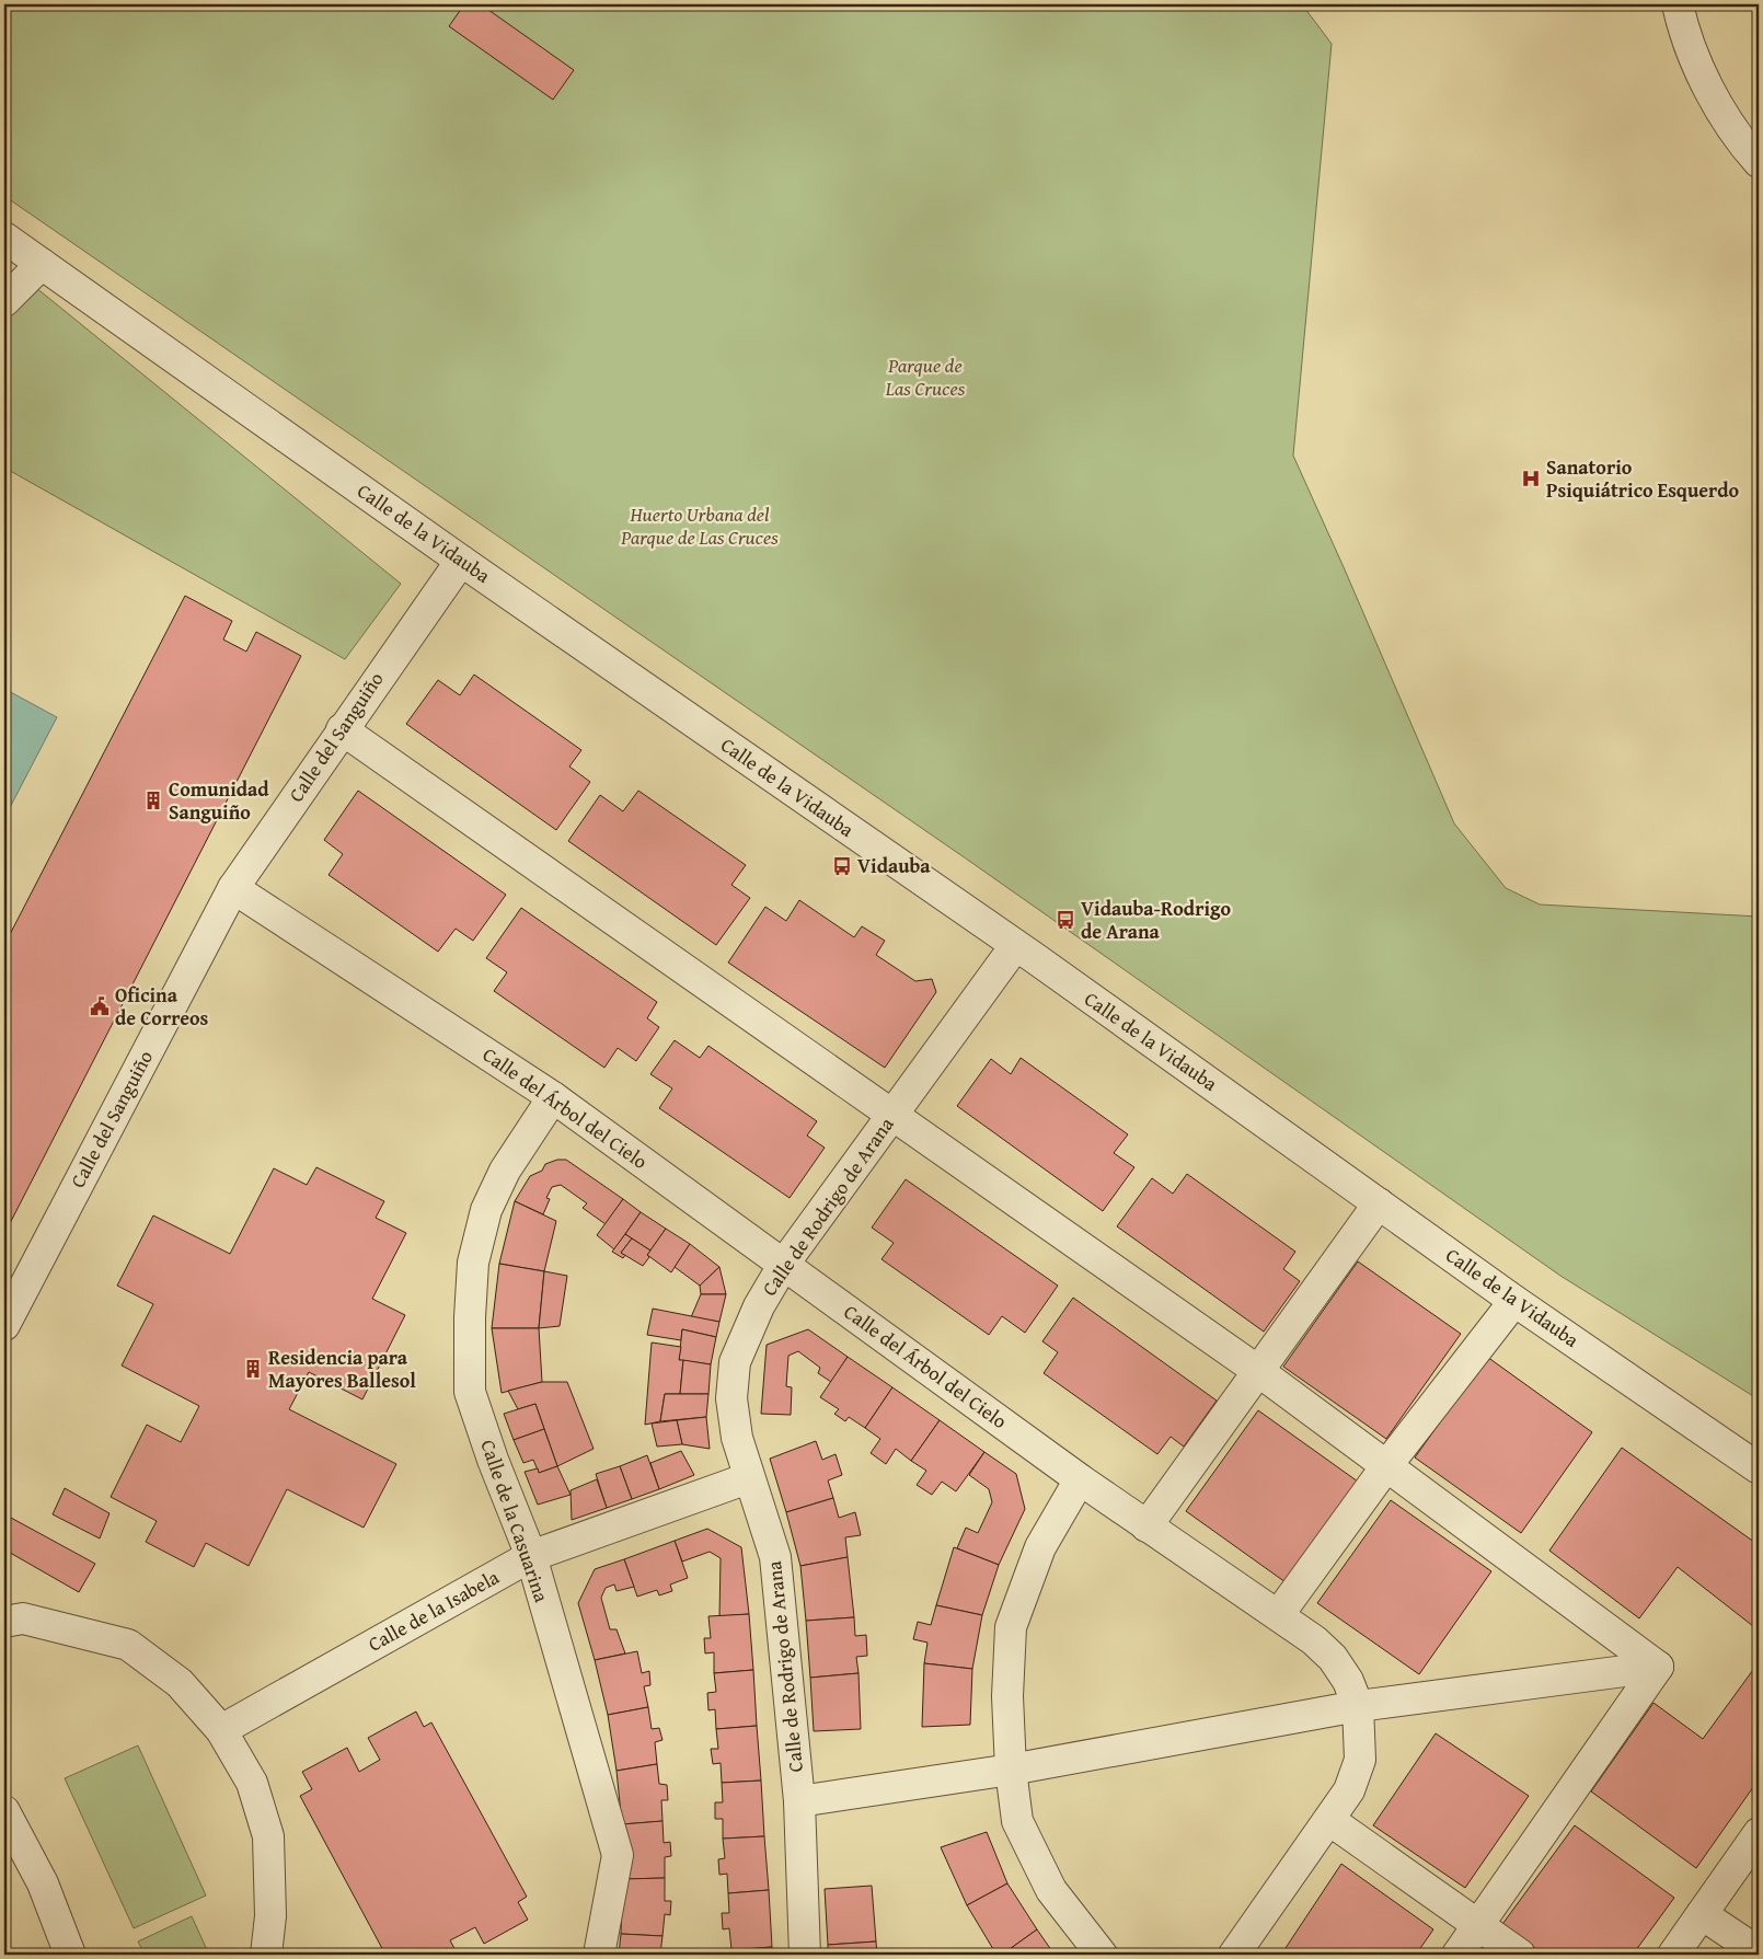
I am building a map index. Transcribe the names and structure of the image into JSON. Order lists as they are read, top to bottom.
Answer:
{
  "streets": {
    "street": [
      "Calle de la Vidauba",
      "Calle del Sanguiño",
      "Calle del Árbol del Cielo",
      "Calle de Rodrigo de Arana",
      "Calle de la Casuarina",
      "Calle de la Isabela"
    ]
  },
  "crossings": [
    ["Calle de la Vidauba", "Calle del Sanguiño"],
    ["Calle de la Vidauba", "Calle de Rodrigo de Arana"],
    ["Calle del Sanguiño", "Calle del Árbol del Cielo"],
    ["Calle del Árbol del Cielo", "Calle de Rodrigo de Arana"],
    ["Calle del Árbol del Cielo", "Calle de la Casuarina"],
    ["Calle de Rodrigo de Arana", "Calle de la Isabela"],
    ["Calle de la Casuarina", "Calle de la Isabela"]
  ],
  "parks": ["Parque de Las Cruces", "Huerto Urbana del Parque de Las Cruces"],
  "places": {
    "hospital": ["Sanatorio Psiquiátrico Esquerdo"],
    "building": ["Comunidad Sanguiño", "Residencia para Mayores Ballesol"],
    "bus stop": ["Vidauba", "Vidauba-Rodrigo de Arana"],
    "public building": ["Oficina de Correos"]
  }
}
